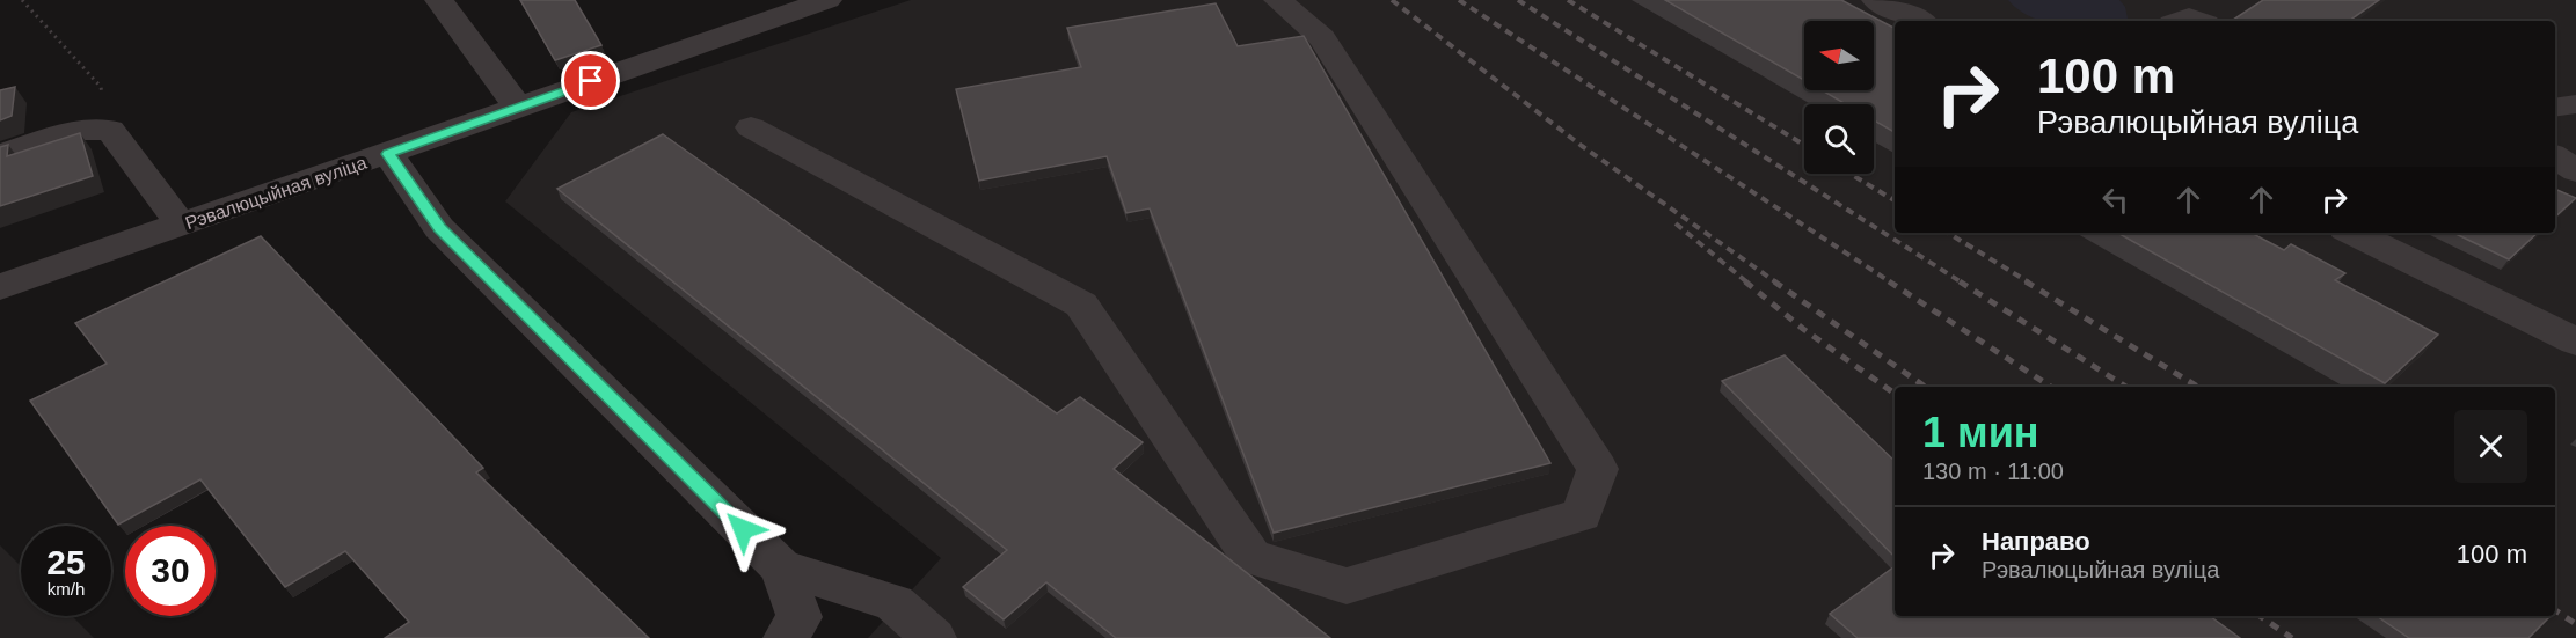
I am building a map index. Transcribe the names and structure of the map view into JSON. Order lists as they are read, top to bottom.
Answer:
{
  "streets": {
    "street": ["Рэвалюцыйная вуліца"]
  },
  "north": "left",
  "page": {
    "turn": ["100 m", "Рэвалюцыйная вуліца"],
    "heading": ["1 мин", "130 m · 11:00"],
    "list": [
      {
        "name": "Направо",
        "note": "Рэвалюцыйная вуліца",
        "value": "100 m"
      }
    ],
    "speed": "25 km/h",
    "limit": "30"
  }
}
